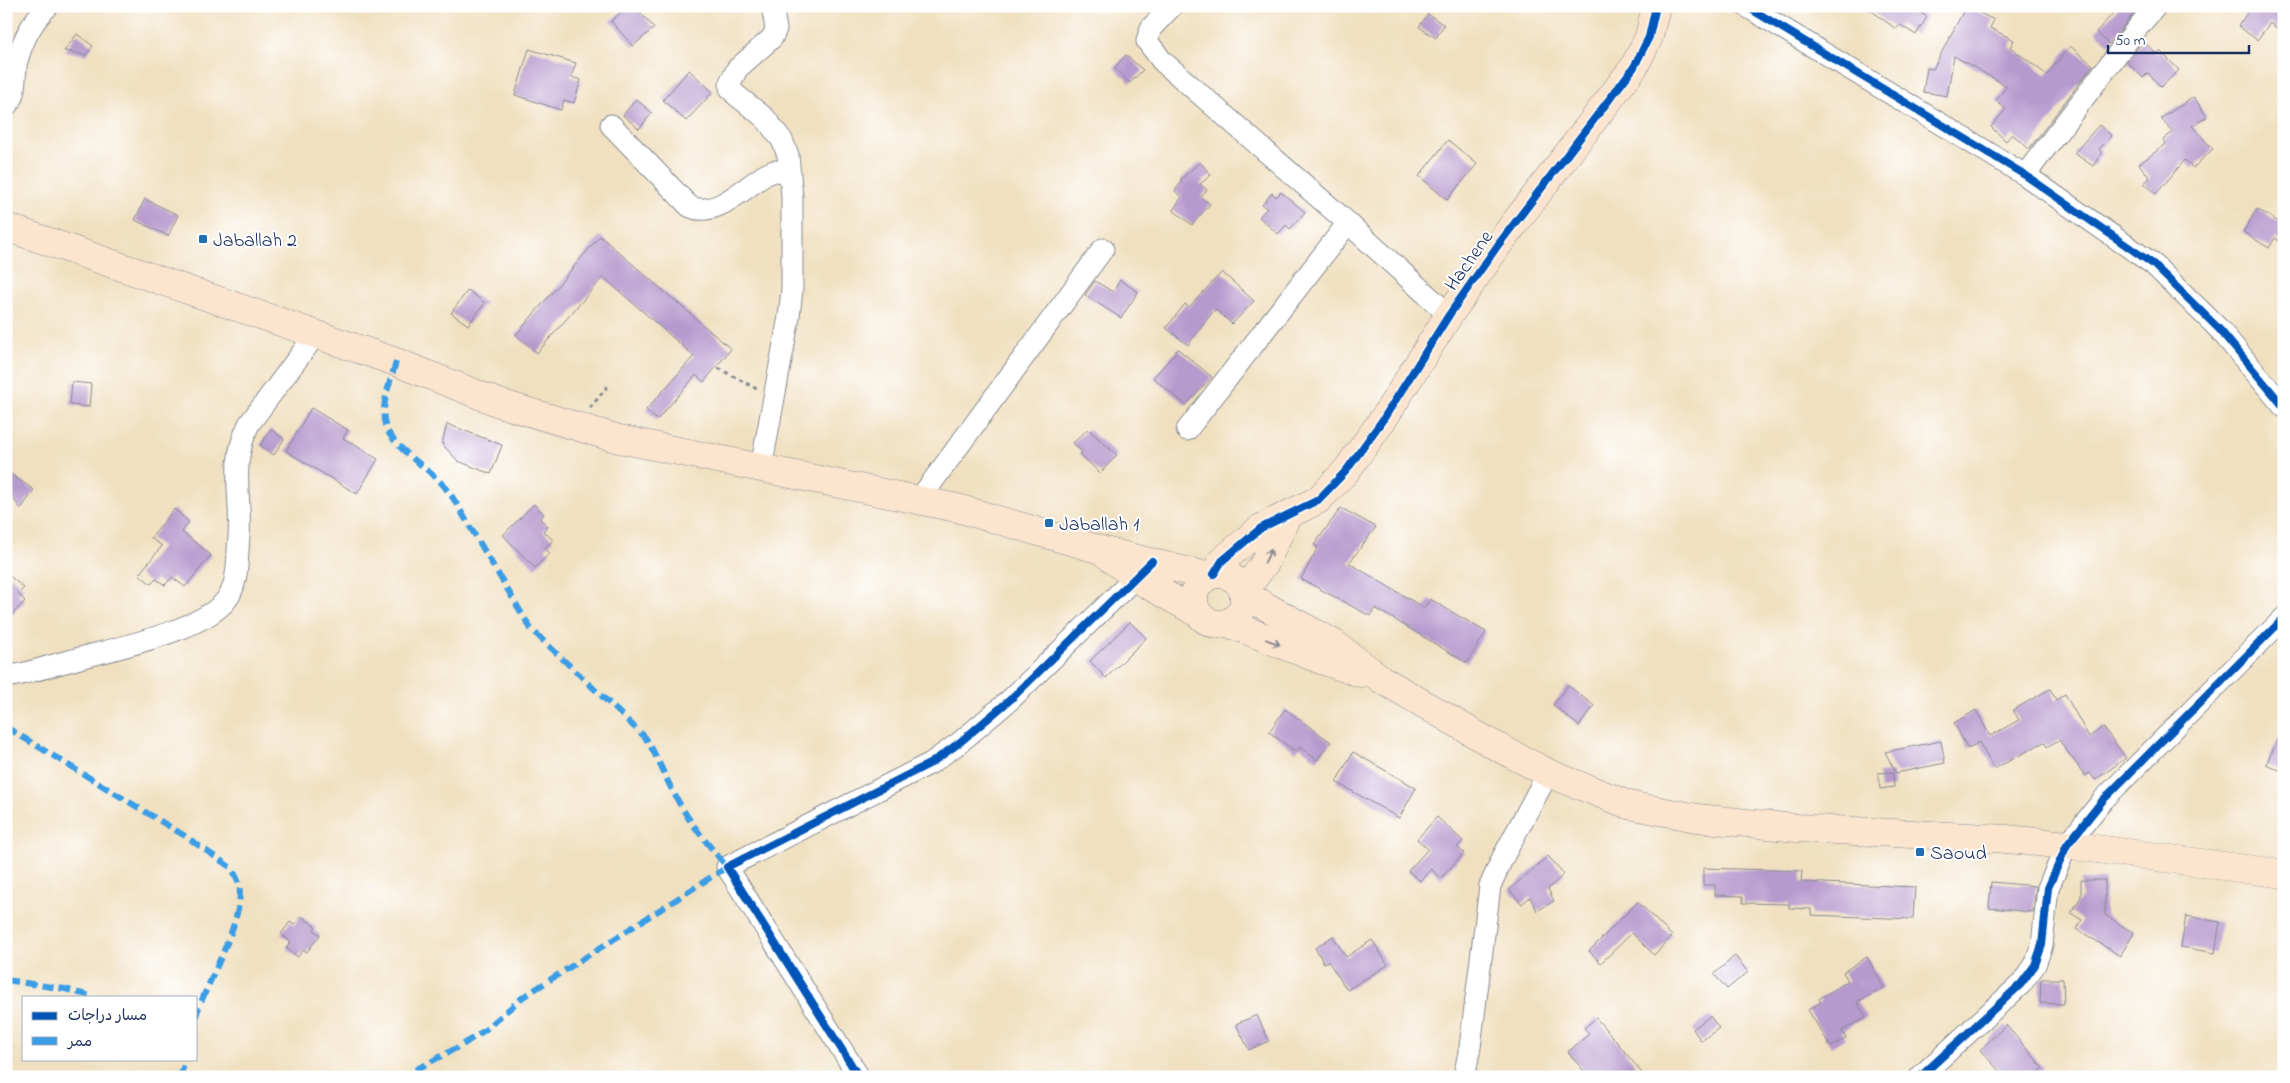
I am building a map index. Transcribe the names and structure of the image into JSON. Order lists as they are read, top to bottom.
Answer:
{
  "streets": {
    "main road": ["Hachene"]
  },
  "places": {
    "transit": ["Jaballah 2", "Jaballah 1", "Saoud"]
  },
  "legend": ["مسار دراجات", "ممر"],
  "scale_bar": "50 m"
}
